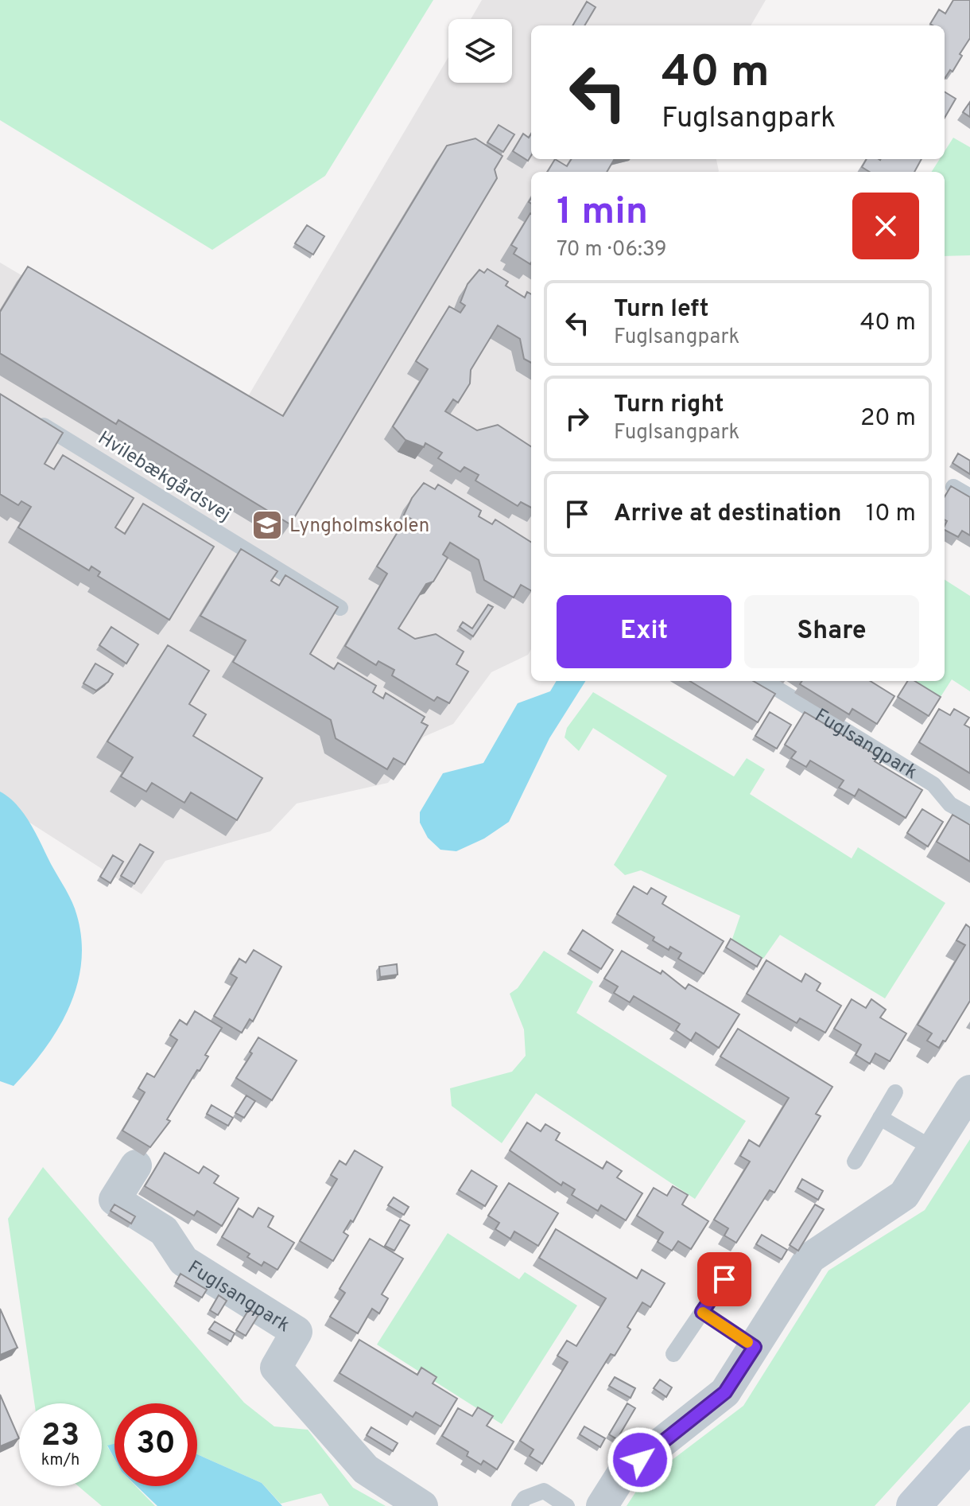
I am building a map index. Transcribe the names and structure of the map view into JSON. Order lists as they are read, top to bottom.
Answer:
{
  "streets": {
    "street": ["Fuglsangpark"],
    "lane": ["Hvilebækgårdsvej"]
  },
  "places": {
    "school or university": ["Lyngholmskolen"]
  },
  "page": {
    "turn": ["40 m", "Fuglsangpark"],
    "heading": ["1 min", "70 m · 06:39"],
    "list": [
      {
        "name": "Turn left",
        "note": "Fuglsangpark",
        "value": "40 m"
      },
      {
        "name": "Turn right",
        "note": "Fuglsangpark",
        "value": "20 m"
      },
      {
        "name": "Arrive at destination",
        "value": "10 m"
      }
    ],
    "buttons": ["Exit", "Share"],
    "speed": "23 km/h",
    "limit": "30"
  }
}
